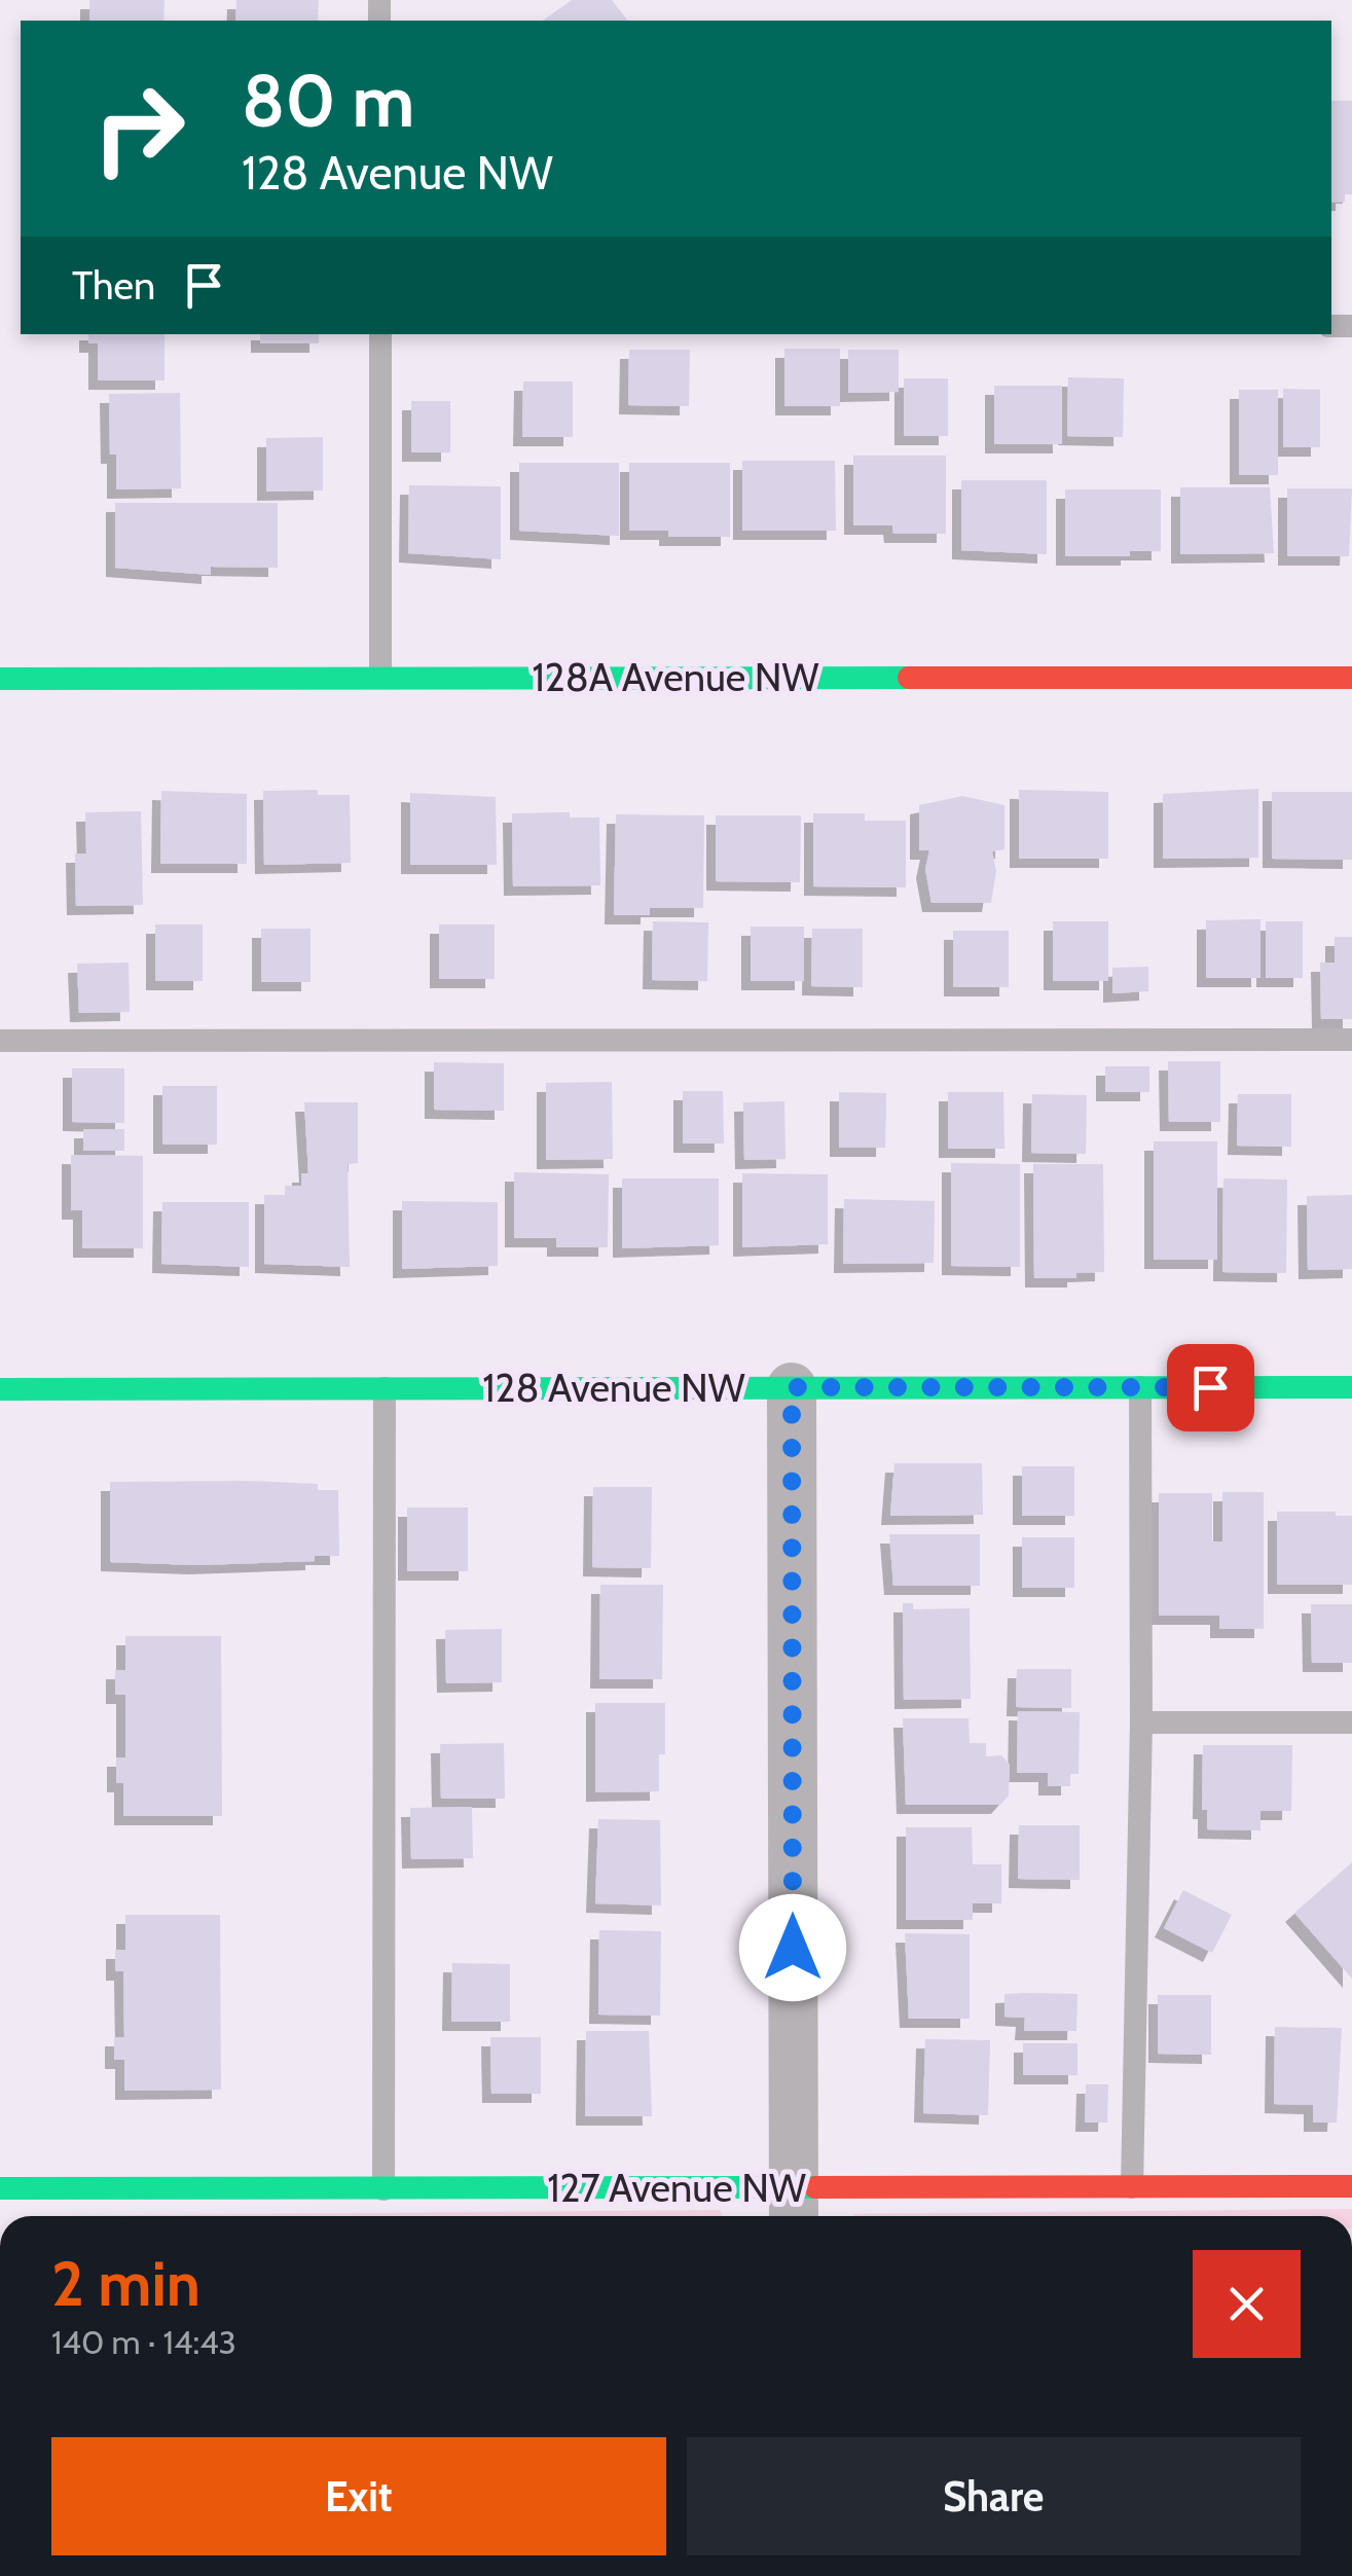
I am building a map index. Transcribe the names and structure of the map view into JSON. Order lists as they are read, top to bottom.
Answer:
{
  "streets": {
    "street": ["128A Avenue NW", "128 Avenue NW", "127 Avenue NW"]
  },
  "page": {
    "turn": ["80 m", "128 Avenue NW"],
    "then": "Then",
    "heading": ["2 min", "140 m · 14:43"],
    "buttons": ["Exit", "Share"]
  }
}
